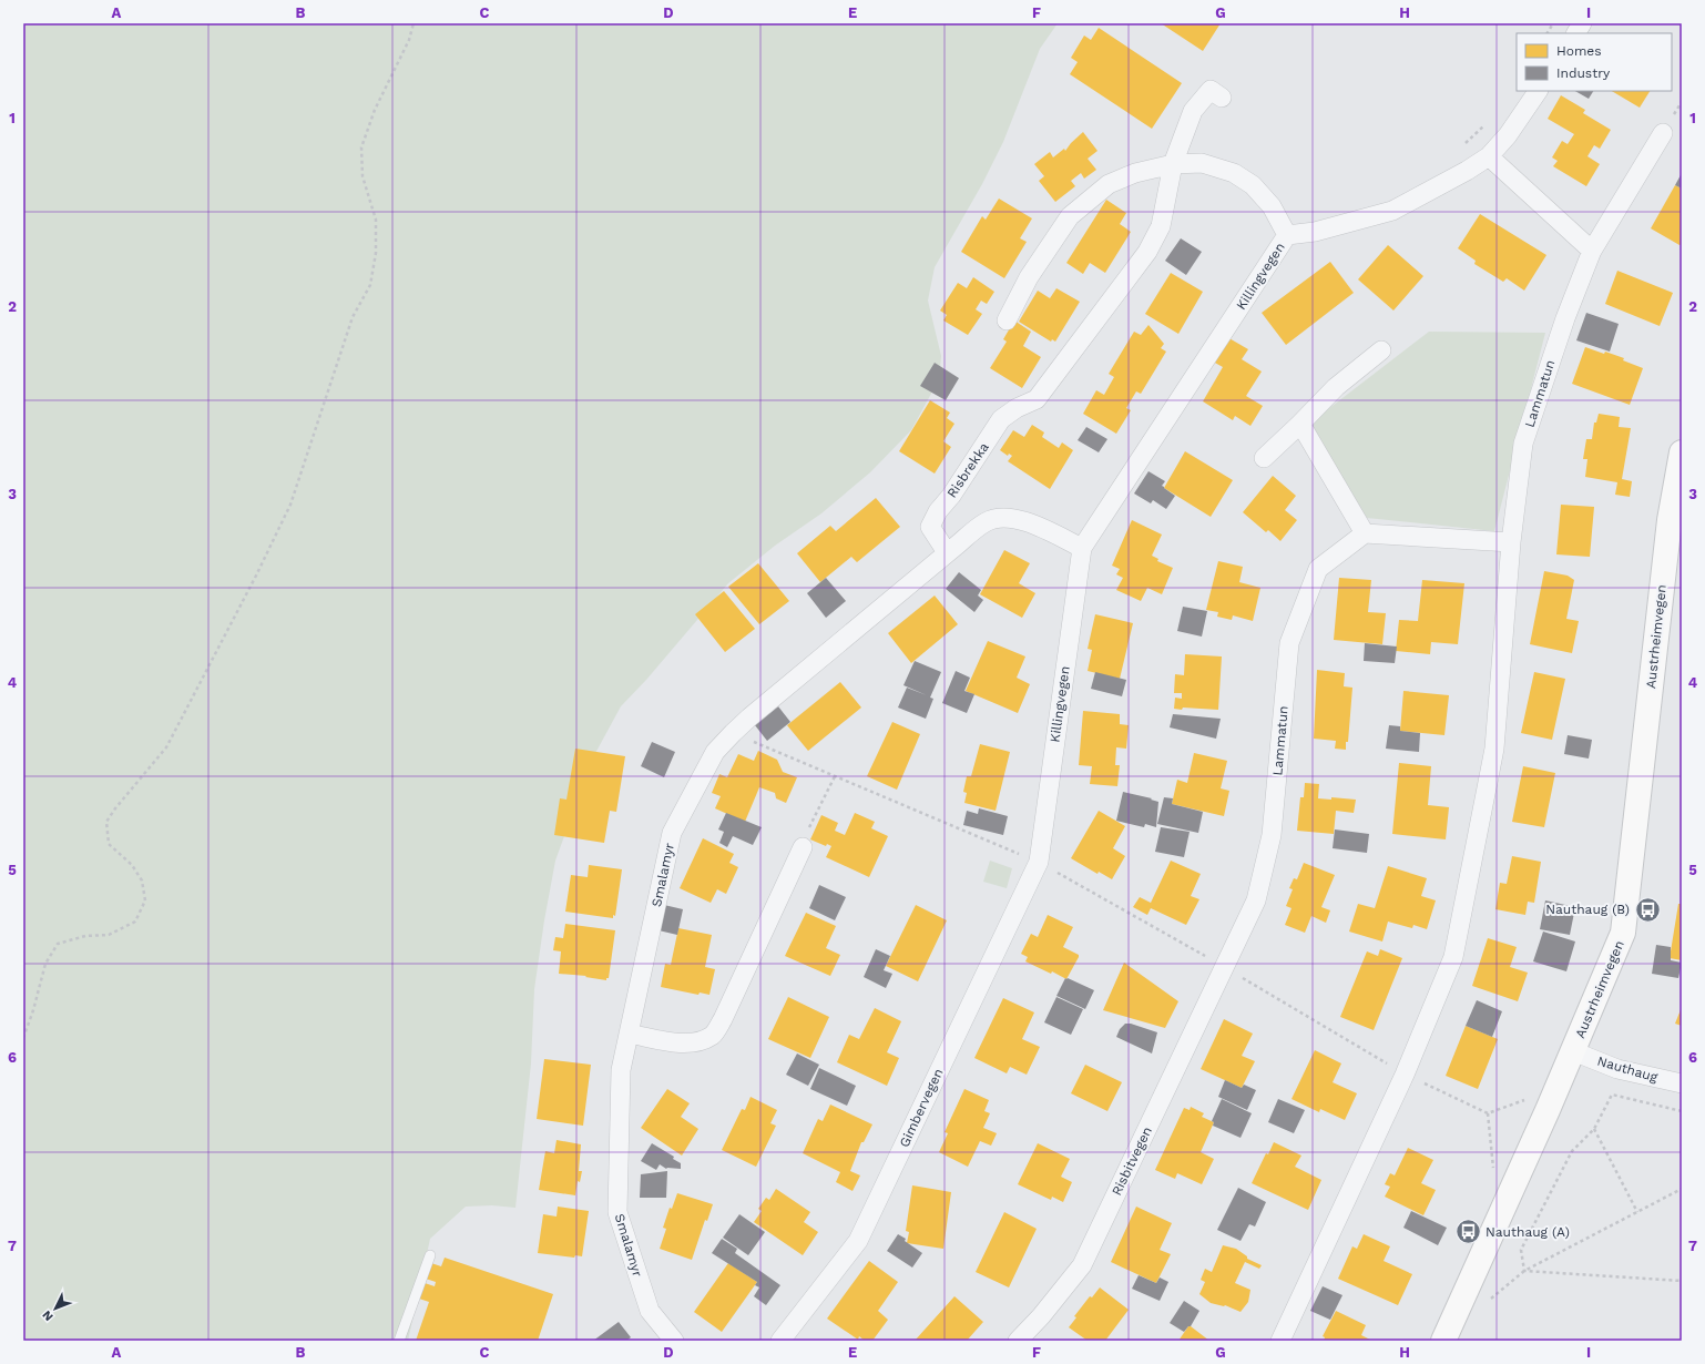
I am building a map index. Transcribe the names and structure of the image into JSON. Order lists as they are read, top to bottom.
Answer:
{
  "streets": {
    "main road": ["Austrheimvegen"],
    "street": [
      "Killingvegen",
      "Lammatun",
      "Risbrekka",
      "Smalamyr",
      "Nauthaug",
      "Gimbervegen",
      "Risbitvegen"
    ]
  },
  "crossings": [
    ["Killingvegen", "Gimbervegen"],
    ["Lammatun", "Risbitvegen"],
    ["Austrheimvegen", "Nauthaug"]
  ],
  "places": {
    "bus stop": ["Nauthaug (B)", "Nauthaug (A)"]
  },
  "legend": ["Homes", "Industry"],
  "north": "bottom left",
  "grid": {
    "columns": [
      "A",
      "B",
      "C",
      "D",
      "E",
      "F",
      "G",
      "H",
      "I"
    ],
    "rows": [
      "1",
      "2",
      "3",
      "4",
      "5",
      "6",
      "7"
    ]
  }
}
